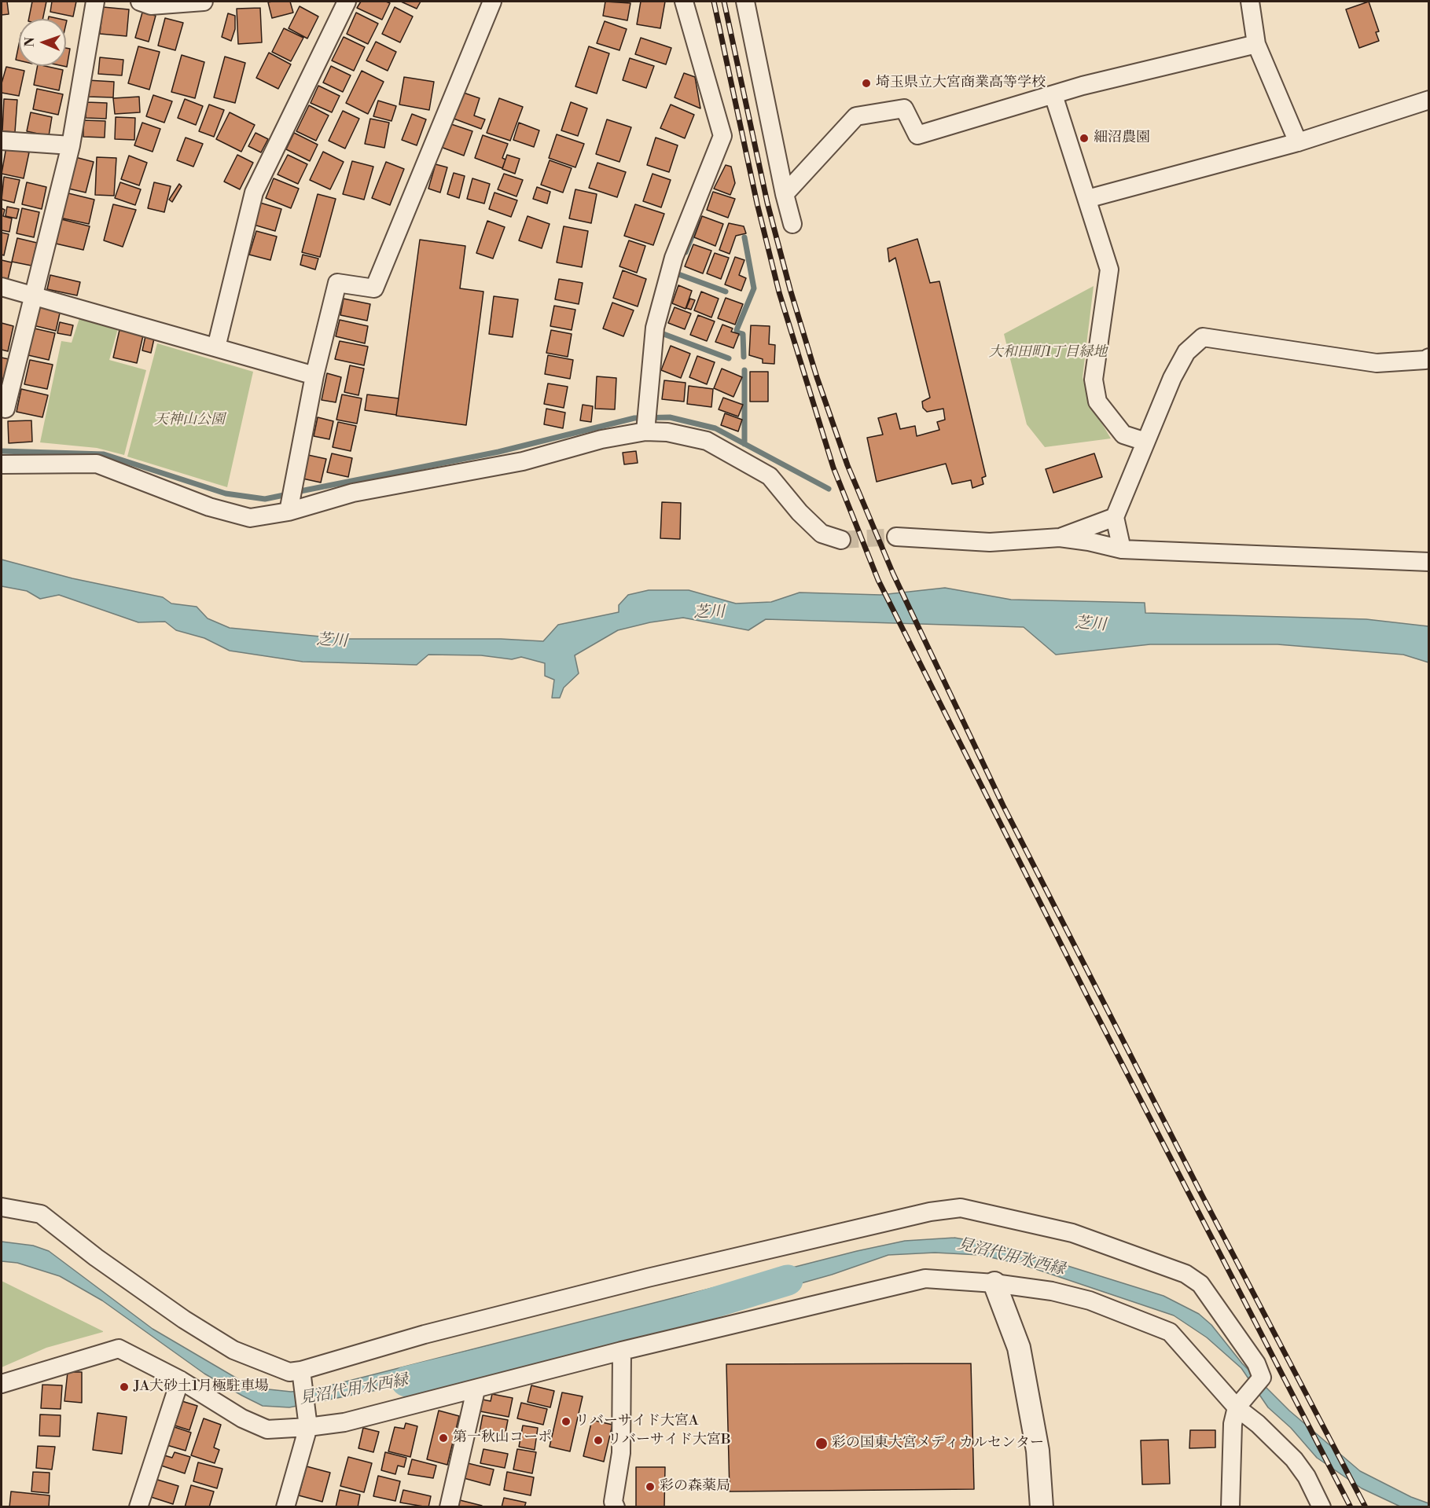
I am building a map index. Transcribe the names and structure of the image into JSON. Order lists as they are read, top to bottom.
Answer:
{
  "water": ["芝川", "見沼代用水西縁", "見沼代用水西緑"],
  "parks": ["大和田町1丁目緑地", "天神山公園"],
  "places": [
    "埼玉県立大宮商業高等学校",
    "細沼農園",
    "JA大砂土1月極駐車場",
    "リバーサイド大宮A",
    "第一秋山コーポ",
    "リバーサイド大宮B",
    "彩の国東大宮メディカルセンター",
    "彩の森薬局"
  ],
  "north": "left"
}
